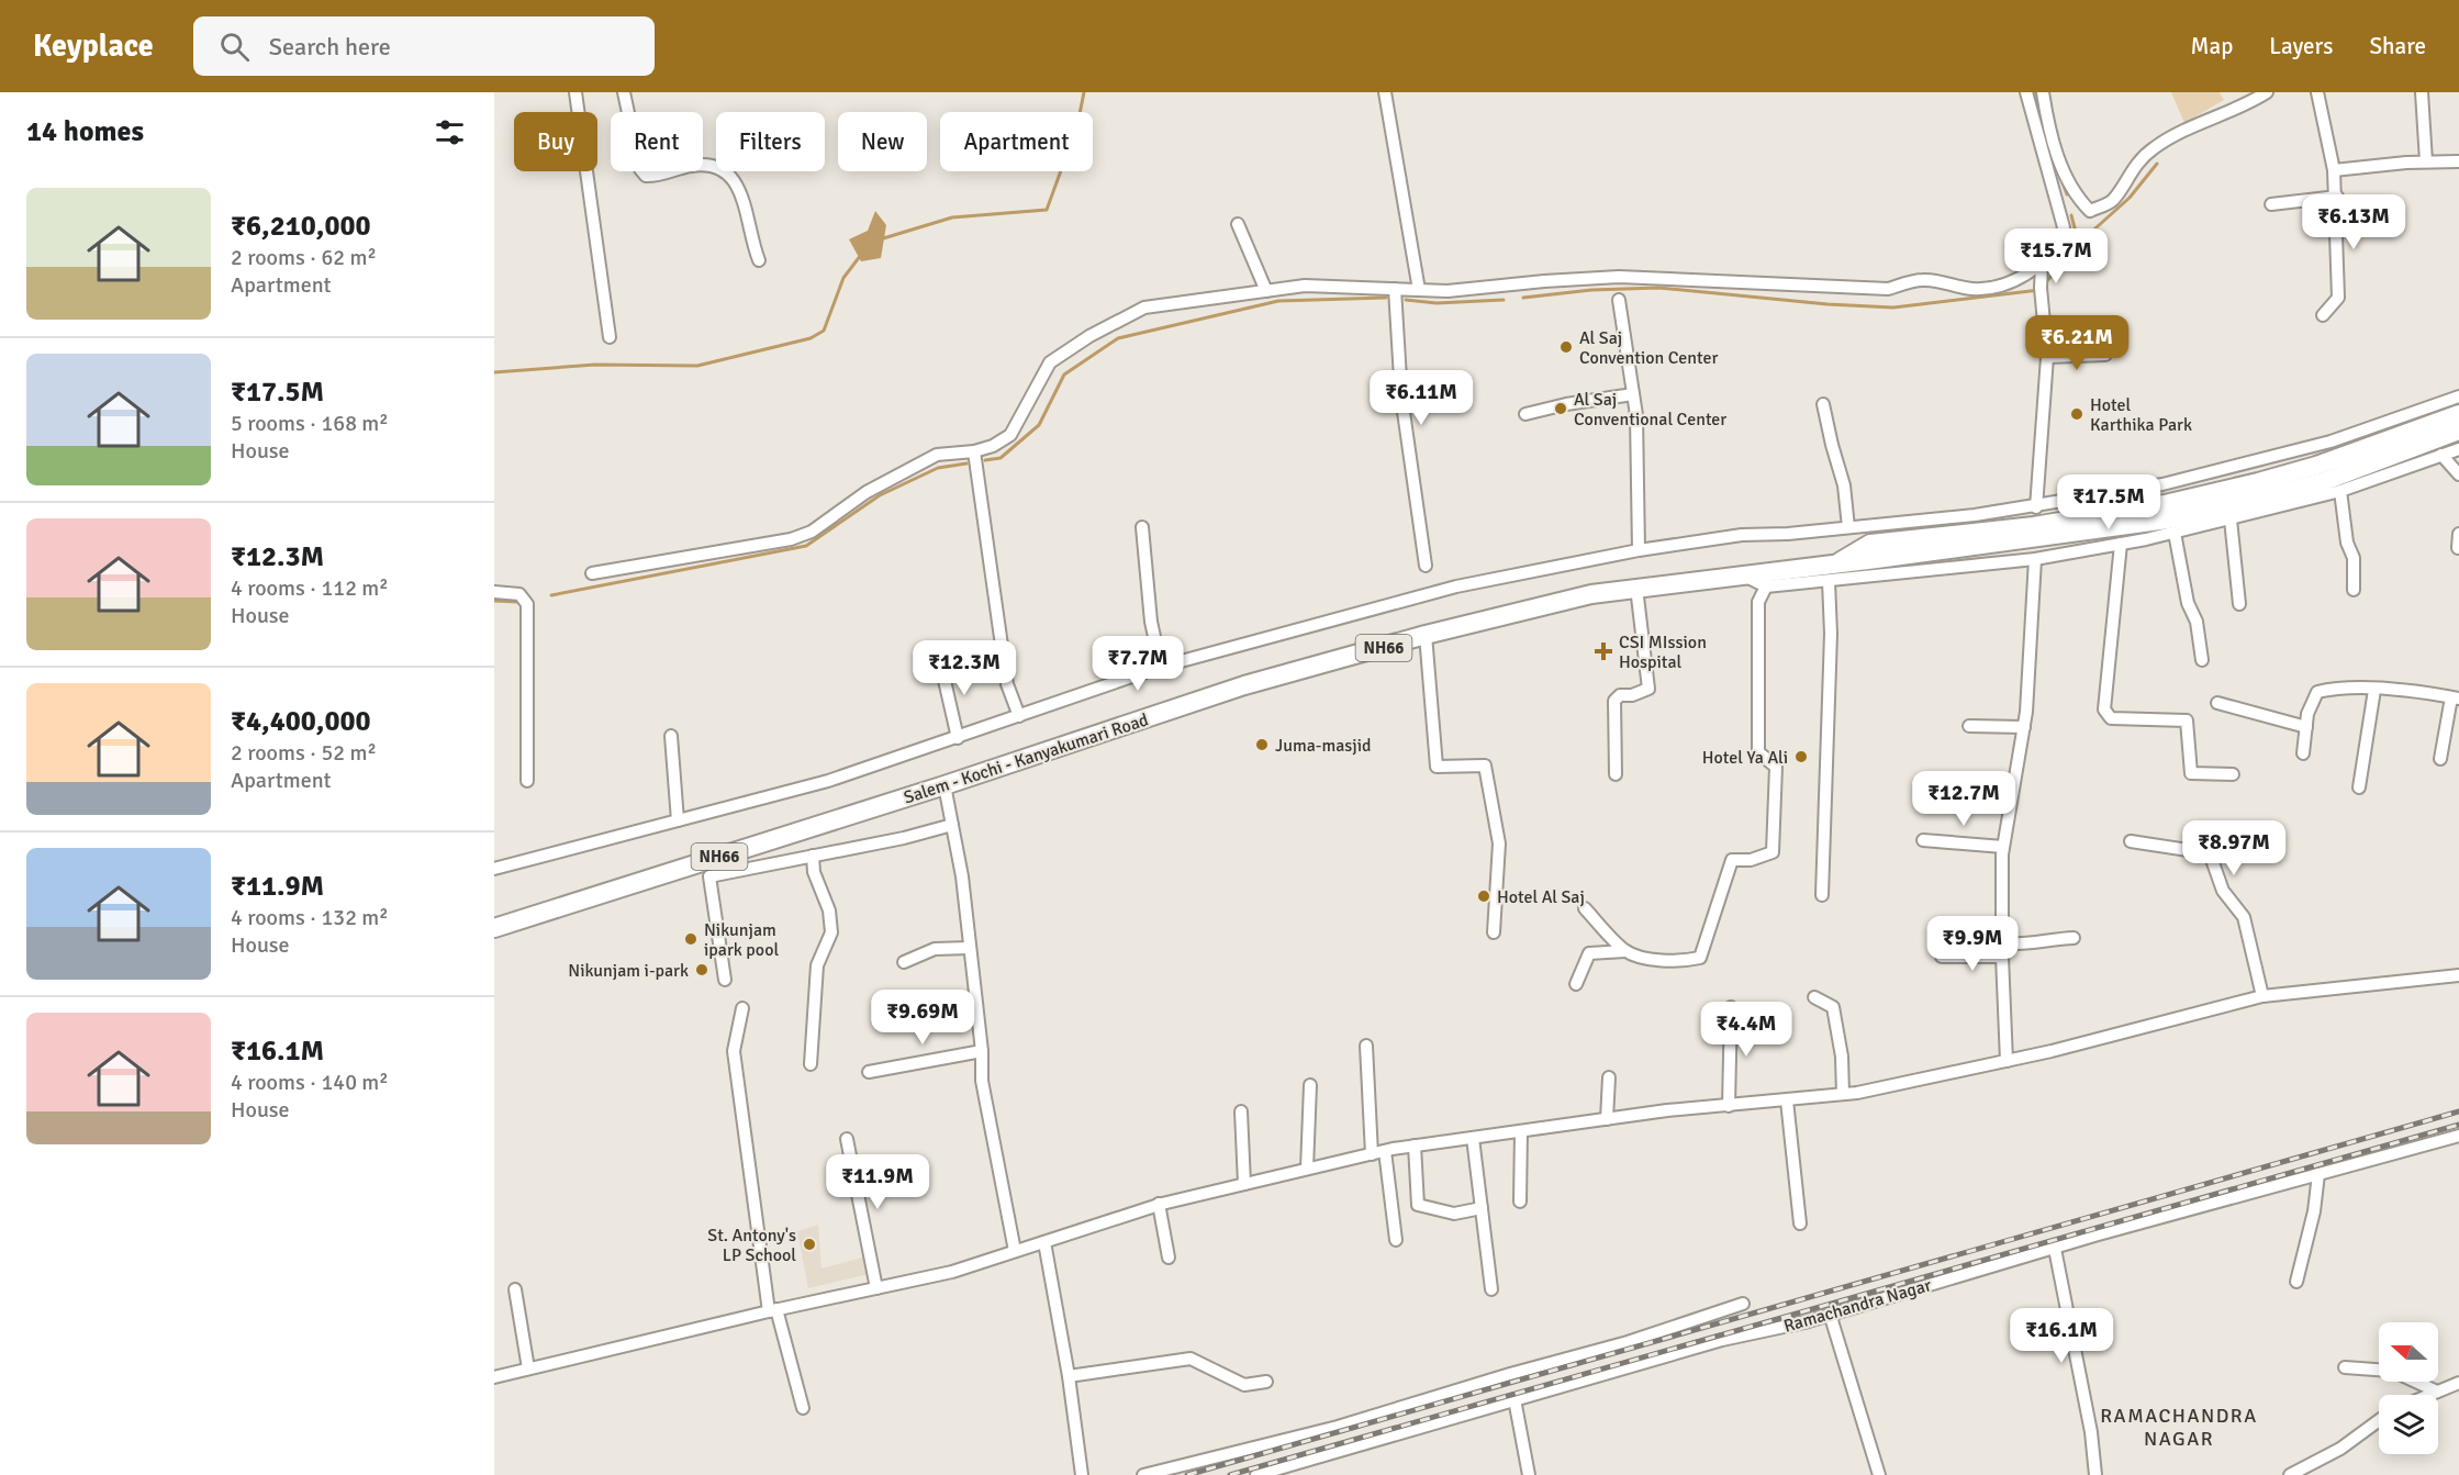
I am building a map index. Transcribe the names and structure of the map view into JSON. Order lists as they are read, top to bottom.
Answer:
{
  "streets": {
    "highway": ["NH66", "Salem - Kochi - Kanyakumari Road"],
    "street": ["Ramachandra Nagar"]
  },
  "districts": ["RAMACHANDRA NAGAR"],
  "places": {
    "other": [
      "Al Saj Convention Center",
      "Al Saj Conventional Center",
      "Hotel Karthika Park",
      "Juma-masjid",
      "Hotel Ya Ali",
      "Hotel Al Saj",
      "Nikunjam ipark pool",
      "Nikunjam i-park",
      "St. Antony's LP School"
    ],
    "health": ["CSI MIssion Hospital"]
  },
  "north": "left",
  "page": {
    "header": "Keyplace",
    "search": "Search here",
    "nav": ["Map", "Layers", "Share"],
    "heading": "14 homes",
    "chip": [
      "Buy",
      "Rent",
      "Filters",
      "New",
      "Apartment"
    ],
    "list": [
      {
        "name": "₹6,210,000",
        "note": "2 rooms · 62 m² · Apartment"
      },
      {
        "name": "₹17.5M",
        "note": "5 rooms · 168 m² · House"
      },
      {
        "name": "₹12.3M",
        "note": "4 rooms · 112 m² · House"
      },
      {
        "name": "₹4,400,000",
        "note": "2 rooms · 52 m² · Apartment"
      },
      {
        "name": "₹11.9M",
        "note": "4 rooms · 132 m² · House"
      },
      {
        "name": "₹16.1M",
        "note": "4 rooms · 140 m² · House"
      }
    ],
    "price": [
      "₹6.13M",
      "₹15.7M",
      "₹6.21M",
      "₹6.11M",
      "₹17.5M",
      "₹7.7M",
      "₹12.3M",
      "₹12.7M",
      "₹8.97M",
      "₹9.9M",
      "₹9.69M",
      "₹4.4M",
      "₹11.9M",
      "₹16.1M"
    ]
  }
}
